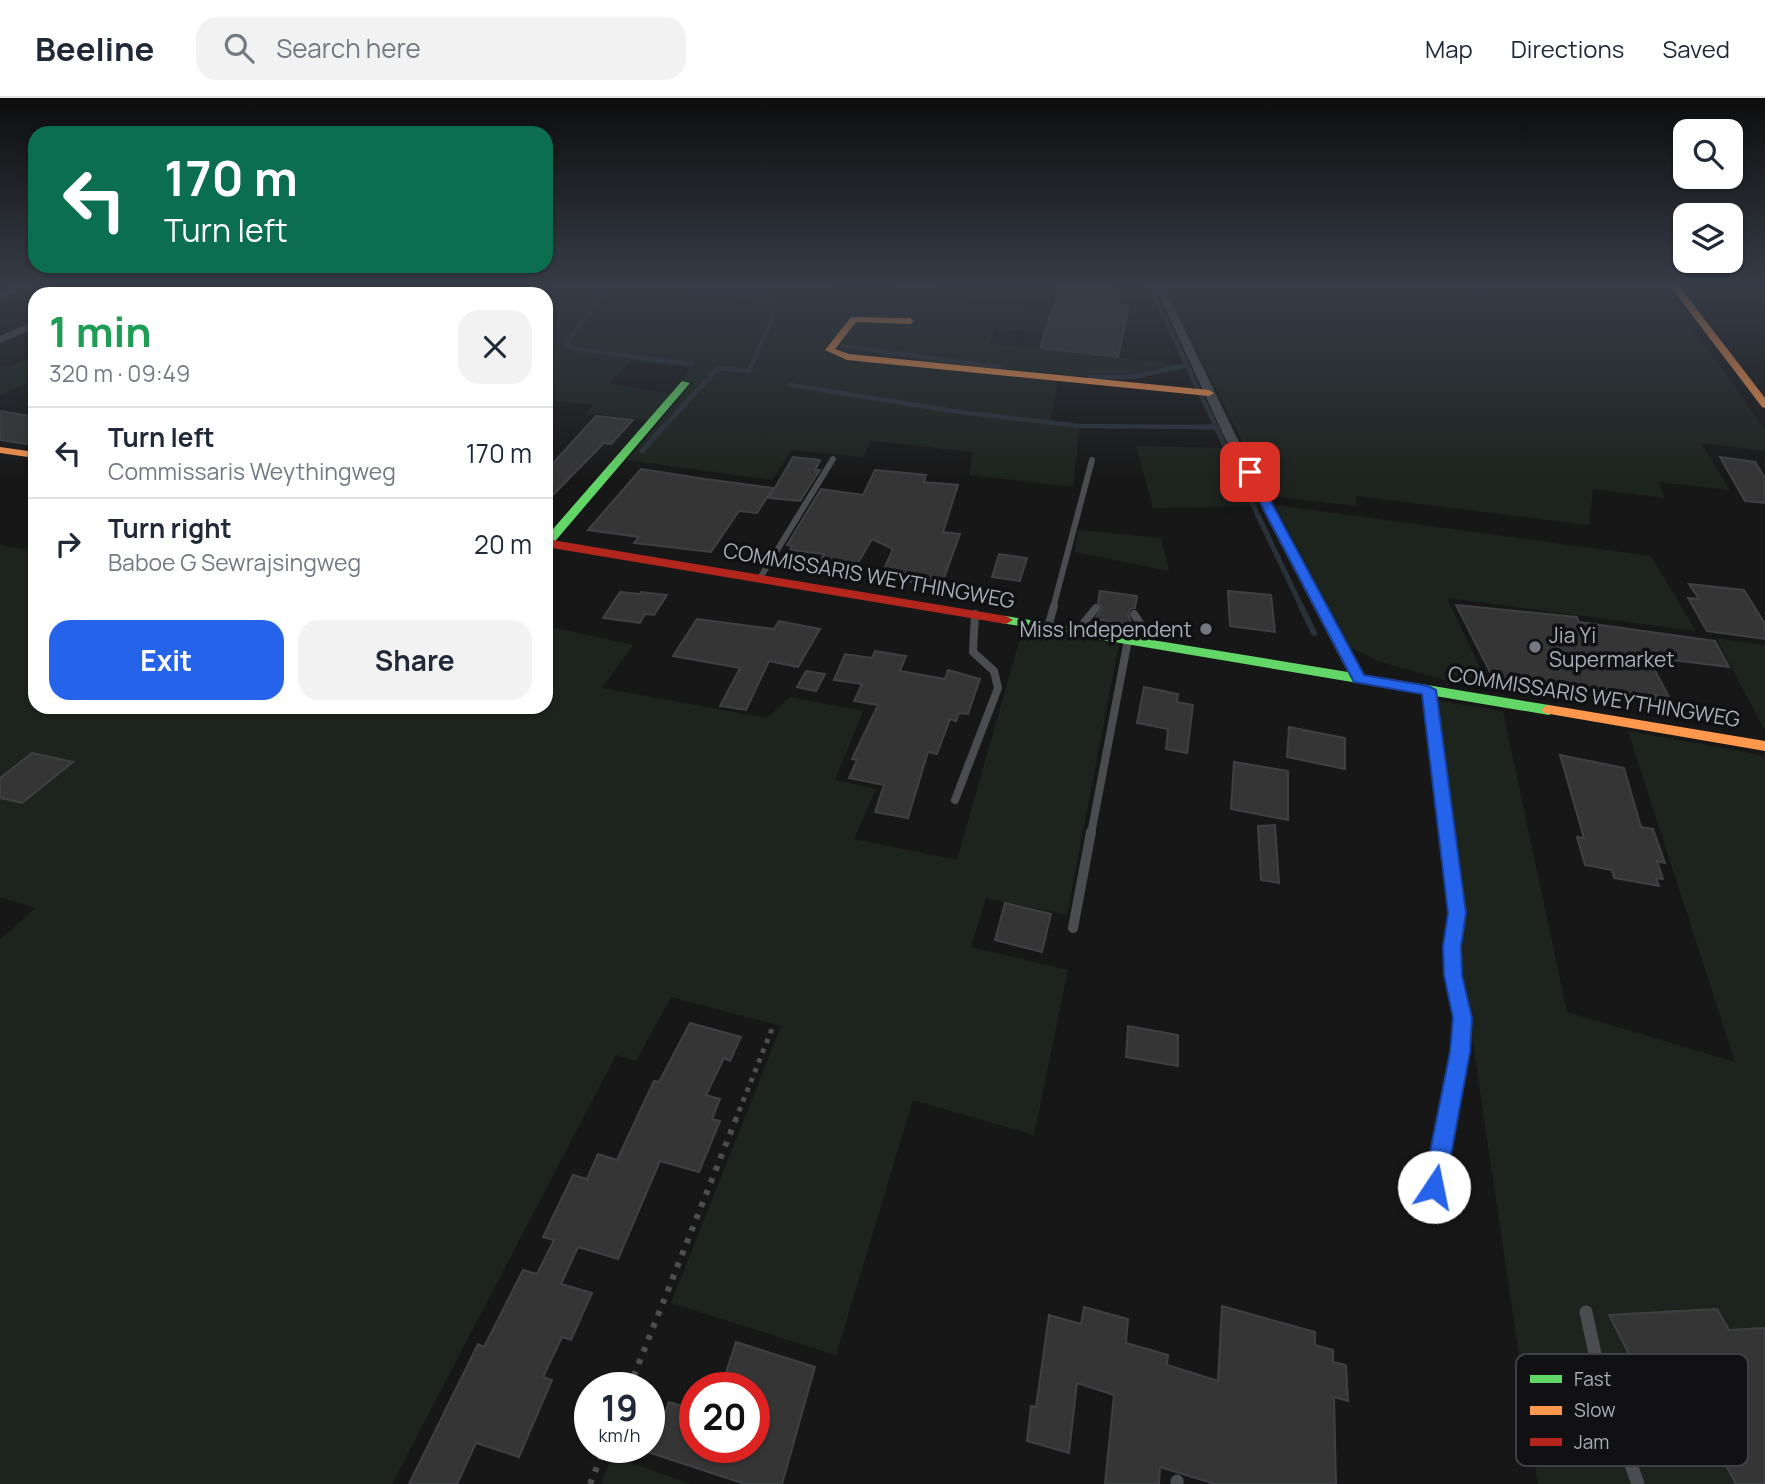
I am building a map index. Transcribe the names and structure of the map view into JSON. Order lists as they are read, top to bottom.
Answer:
{
  "streets": {
    "street": ["COMMISSARIS WEYTHINGWEG"]
  },
  "places": ["Miss Independent", "Jia Yi Supermarket"],
  "legend": ["Fast", "Slow", "Jam"],
  "page": {
    "header": "Beeline",
    "search": "Search here",
    "nav": ["Map", "Directions", "Saved"],
    "turn": ["170 m", "Turn left"],
    "heading": ["1 min", "320 m · 09:49"],
    "list": [
      {
        "name": "Turn left",
        "note": "Commissaris Weythingweg",
        "value": "170 m"
      },
      {
        "name": "Turn right",
        "note": "Baboe G Sewrajsingweg",
        "value": "20 m"
      }
    ],
    "buttons": ["Exit", "Share"],
    "speed": "19 km/h",
    "limit": "20"
  }
}
